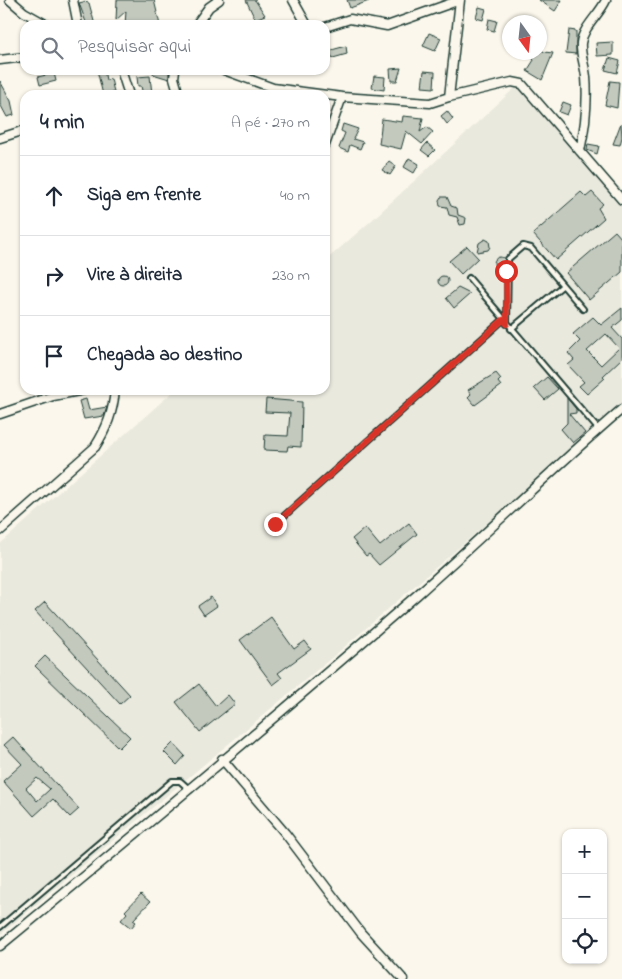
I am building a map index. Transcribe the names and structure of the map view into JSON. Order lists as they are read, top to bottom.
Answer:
{
  "north": "bottom",
  "page": {
    "search": "Pesquisar aqui",
    "heading": ["4 min", "A pé · 270 m"],
    "list": [
      ["Siga em frente", "40 m"],
      ["Vire à direita", "230 m"],
      "Chegada ao destino"
    ],
    "map_buttons": ["+", "−"]
  }
}
